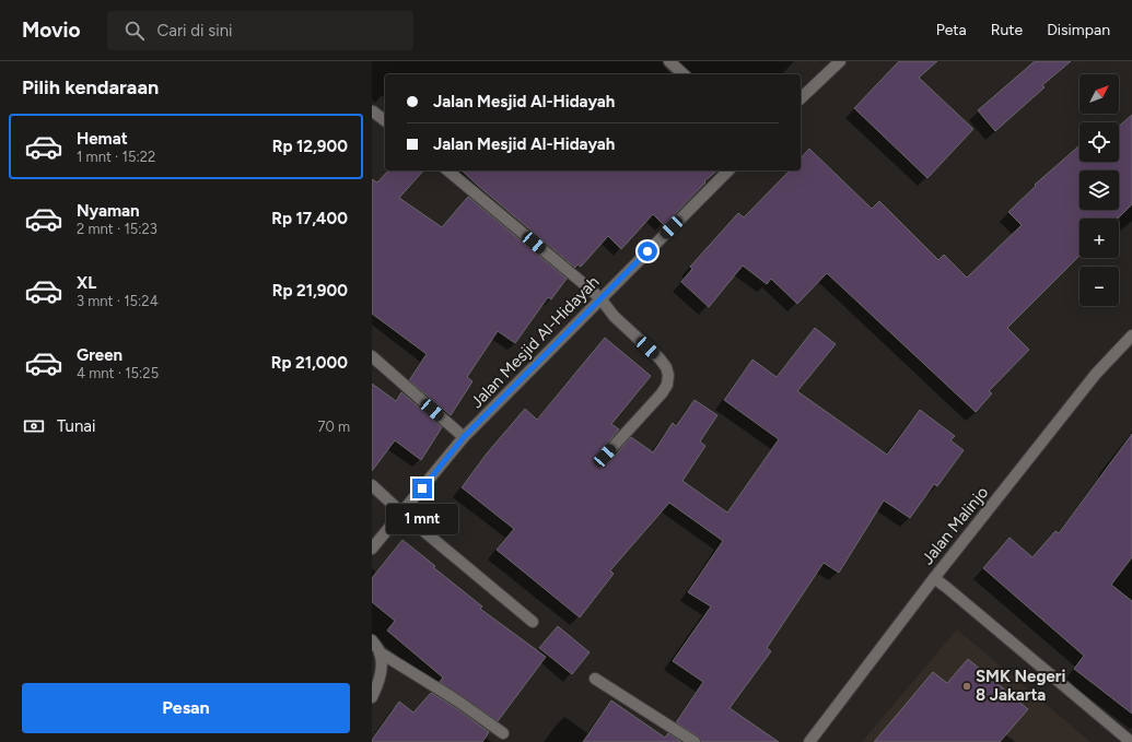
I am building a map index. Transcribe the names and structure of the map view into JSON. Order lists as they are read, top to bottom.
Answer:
{
  "streets": {
    "street": ["Jalan Mesjid Al-Hidayah", "Jalan Malinjo"]
  },
  "places": ["SMK Negeri 8 Jakarta"],
  "north": "top right",
  "page": {
    "header": "Movio",
    "search": "Cari di sini",
    "nav": ["Peta", "Rute", "Disimpan"],
    "heading": "Pilih kendaraan",
    "map_buttons": ["+", "−"],
    "banner": ["Jalan Mesjid Al-Hidayah", "Jalan Mesjid Al-Hidayah"],
    "list": [
      {
        "name": "Hemat",
        "note": "1 mnt · 15:22",
        "value": "Rp 12,900"
      },
      {
        "name": "Nyaman",
        "note": "2 mnt · 15:23",
        "value": "Rp 17,400"
      },
      {
        "name": "XL",
        "note": "3 mnt · 15:24",
        "value": "Rp 21,900"
      },
      {
        "name": "Green",
        "note": "4 mnt · 15:25",
        "value": "Rp 21,000"
      }
    ],
    "pay": ["Tunai", "70 m"],
    "bubble": "1 mnt",
    "buttons": "Pesan"
  }
}
